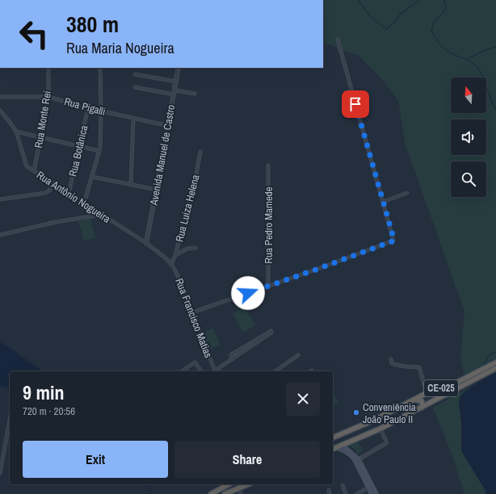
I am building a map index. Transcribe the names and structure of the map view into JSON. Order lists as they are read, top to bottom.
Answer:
{
  "streets": {
    "highway": ["CE-025"],
    "street": [
      "Rua Pigalli",
      "Rua Monte Rei",
      "Rua Botânica",
      "Avenida Manuel de Castro",
      "Rua Antônio Nogueira",
      "Rua Luiza Helena",
      "Rua Pedro Mamede",
      "Rua Francisco Matias"
    ]
  },
  "crossings": [
    ["Rua Pigalli", "Rua Monte Rei"],
    ["Rua Pigalli", "Rua Botânica"],
    ["Rua Pigalli", "Avenida Manuel de Castro"],
    ["Rua Monte Rei", "Rua Antônio Nogueira"],
    ["Rua Botânica", "Rua Antônio Nogueira"],
    ["Avenida Manuel de Castro", "Rua Antônio Nogueira"],
    ["Rua Antônio Nogueira", "Rua Luiza Helena"],
    ["Rua Antônio Nogueira", "Rua Francisco Matias"],
    ["Rua Luiza Helena", "Rua Francisco Matias"]
  ],
  "places": ["Conveniência João Paulo II"],
  "north": "top",
  "page": {
    "turn": ["380 m", "Rua Maria Nogueira"],
    "heading": ["9 min", "720 m · 20:56"],
    "buttons": ["Exit", "Share"]
  }
}
